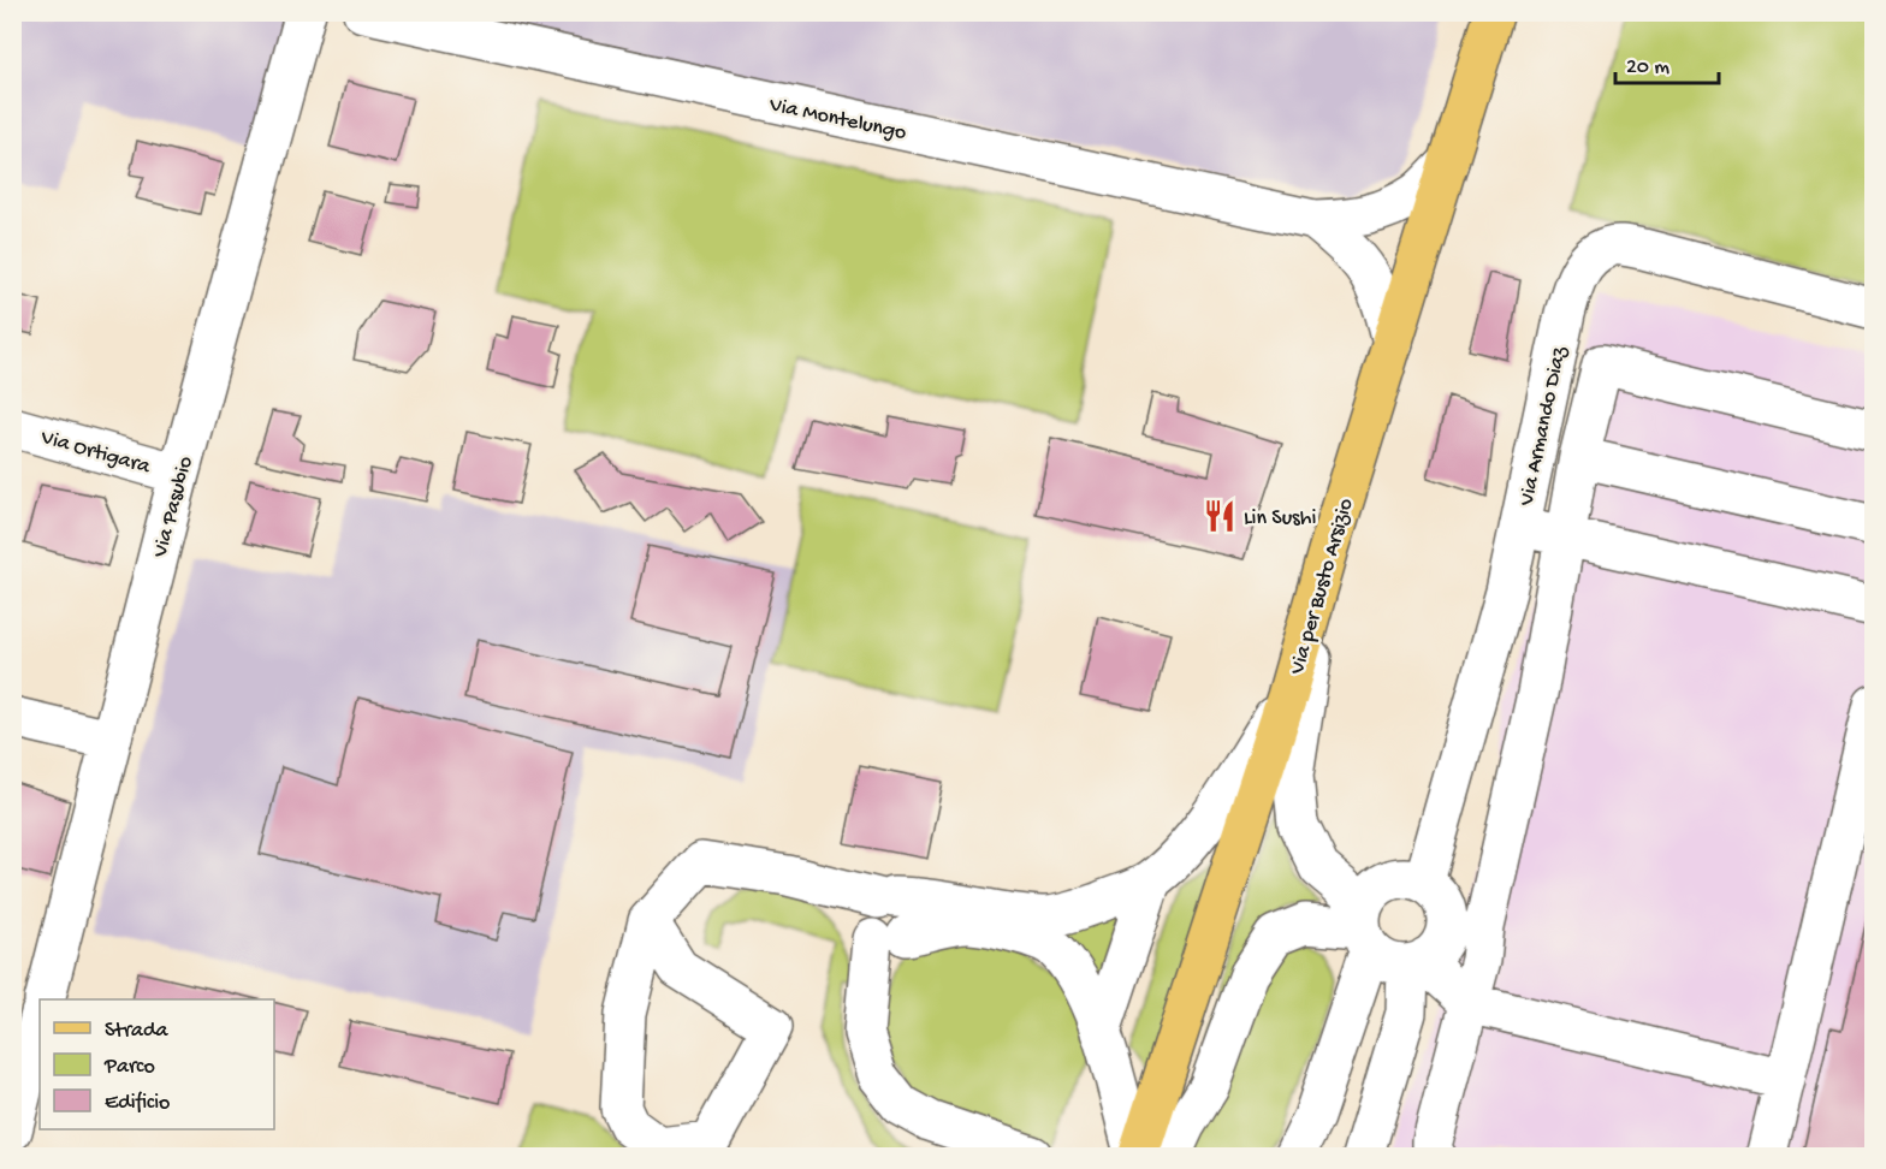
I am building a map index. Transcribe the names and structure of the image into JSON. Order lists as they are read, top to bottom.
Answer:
{
  "streets": {
    "main road": ["Via per Busto Arsizio"],
    "street": [
      "Via Montelungo",
      "Via Armando Diaz",
      "Via Ortigara",
      "Via Pasubio"
    ]
  },
  "crossings": [
    ["Via Montelungo", "Via per Busto Arsizio"],
    ["Via Ortigara", "Via Pasubio"]
  ],
  "places": {
    "restaurant": ["Lin Sushi"]
  },
  "legend": ["Strada", "Parco", "Edificio"],
  "scale_bar": "20 m"
}
